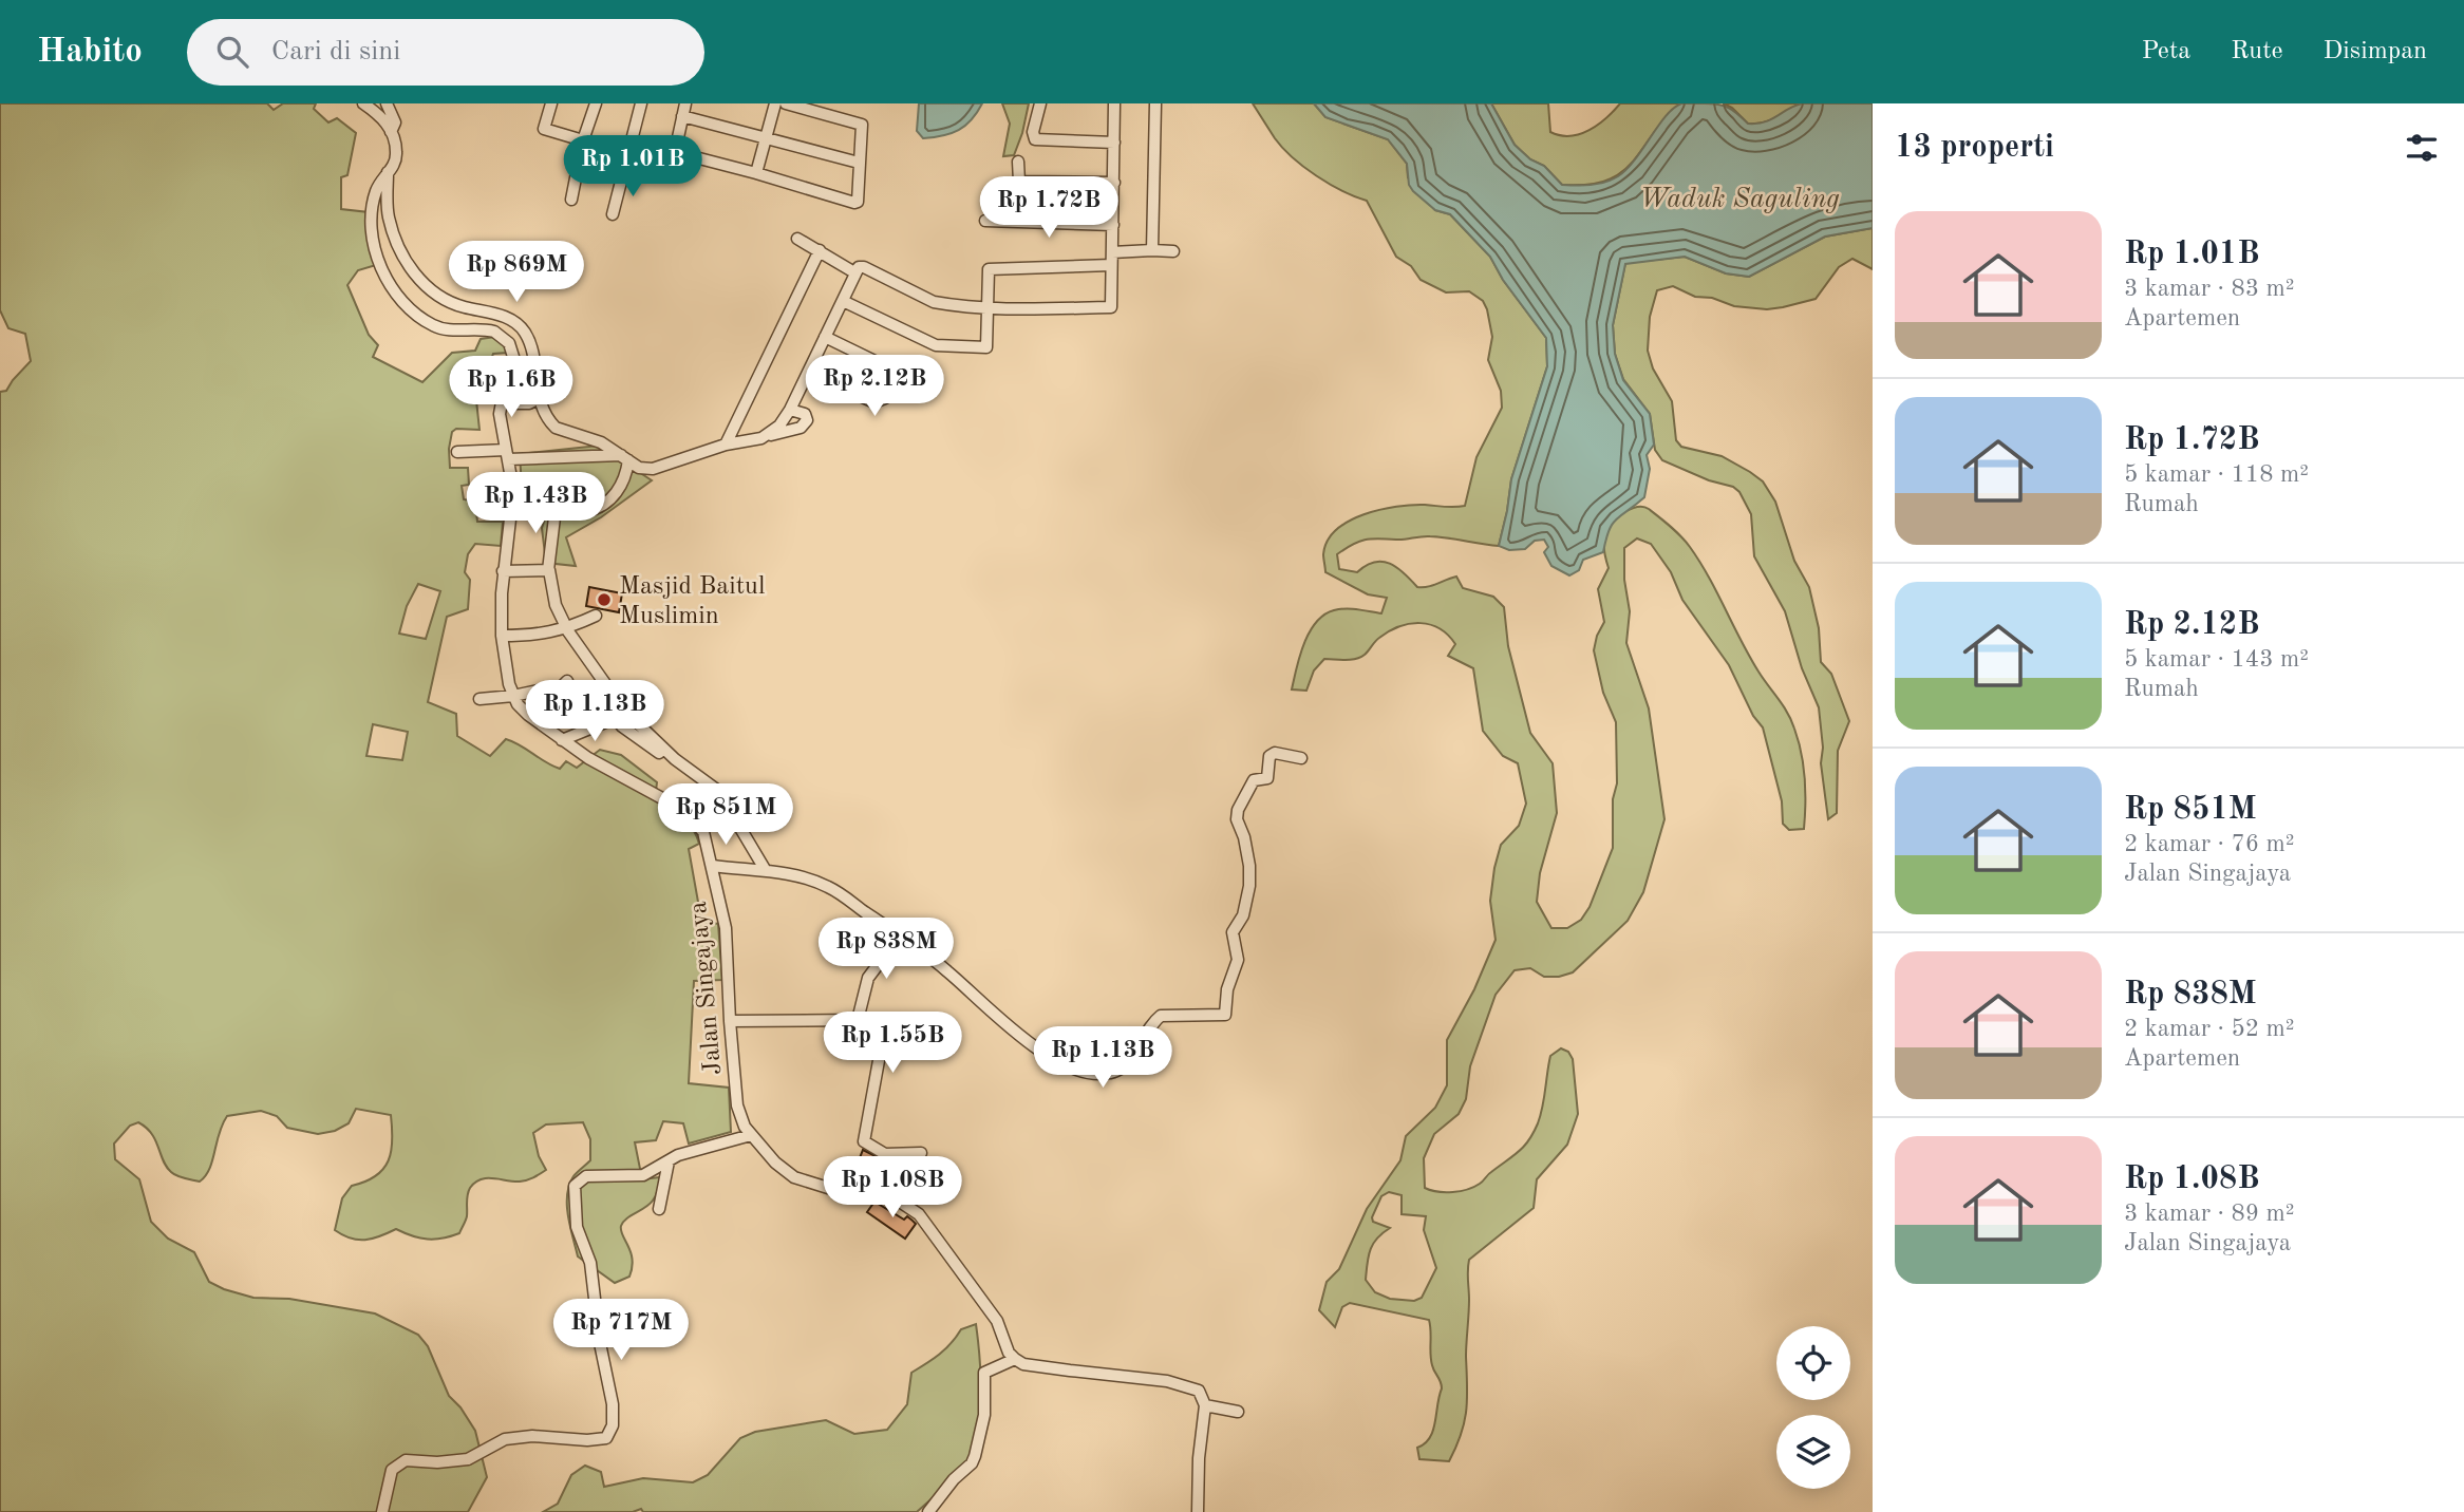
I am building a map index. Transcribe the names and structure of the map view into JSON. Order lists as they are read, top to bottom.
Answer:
{
  "streets": {
    "street": ["Jalan Singajaya"]
  },
  "water": ["Waduk Saguling"],
  "places": ["Masjid Baitul Muslimin"],
  "page": {
    "header": "Habito",
    "search": "Cari di sini",
    "nav": ["Peta", "Rute", "Disimpan"],
    "heading": "13 properti",
    "price": [
      "Rp 1.01B",
      "Rp 1.72B",
      "Rp 869M",
      "Rp 2.12B",
      "Rp 1.6B",
      "Rp 1.43B",
      "Rp 1.13B",
      "Rp 851M",
      "Rp 838M",
      "Rp 1.55B",
      "Rp 1.13B",
      "Rp 1.08B",
      "Rp 717M"
    ],
    "list": [
      {
        "name": "Rp 1.01B",
        "note": "3 kamar · 83 m² · Apartemen"
      },
      {
        "name": "Rp 1.72B",
        "note": "5 kamar · 118 m² · Rumah"
      },
      {
        "name": "Rp 2.12B",
        "note": "5 kamar · 143 m² · Rumah"
      },
      {
        "name": "Rp 851M",
        "note": "2 kamar · 76 m² · Jalan Singajaya"
      },
      {
        "name": "Rp 838M",
        "note": "2 kamar · 52 m² · Apartemen"
      },
      {
        "name": "Rp 1.08B",
        "note": "3 kamar · 89 m² · Jalan Singajaya"
      }
    ]
  }
}
